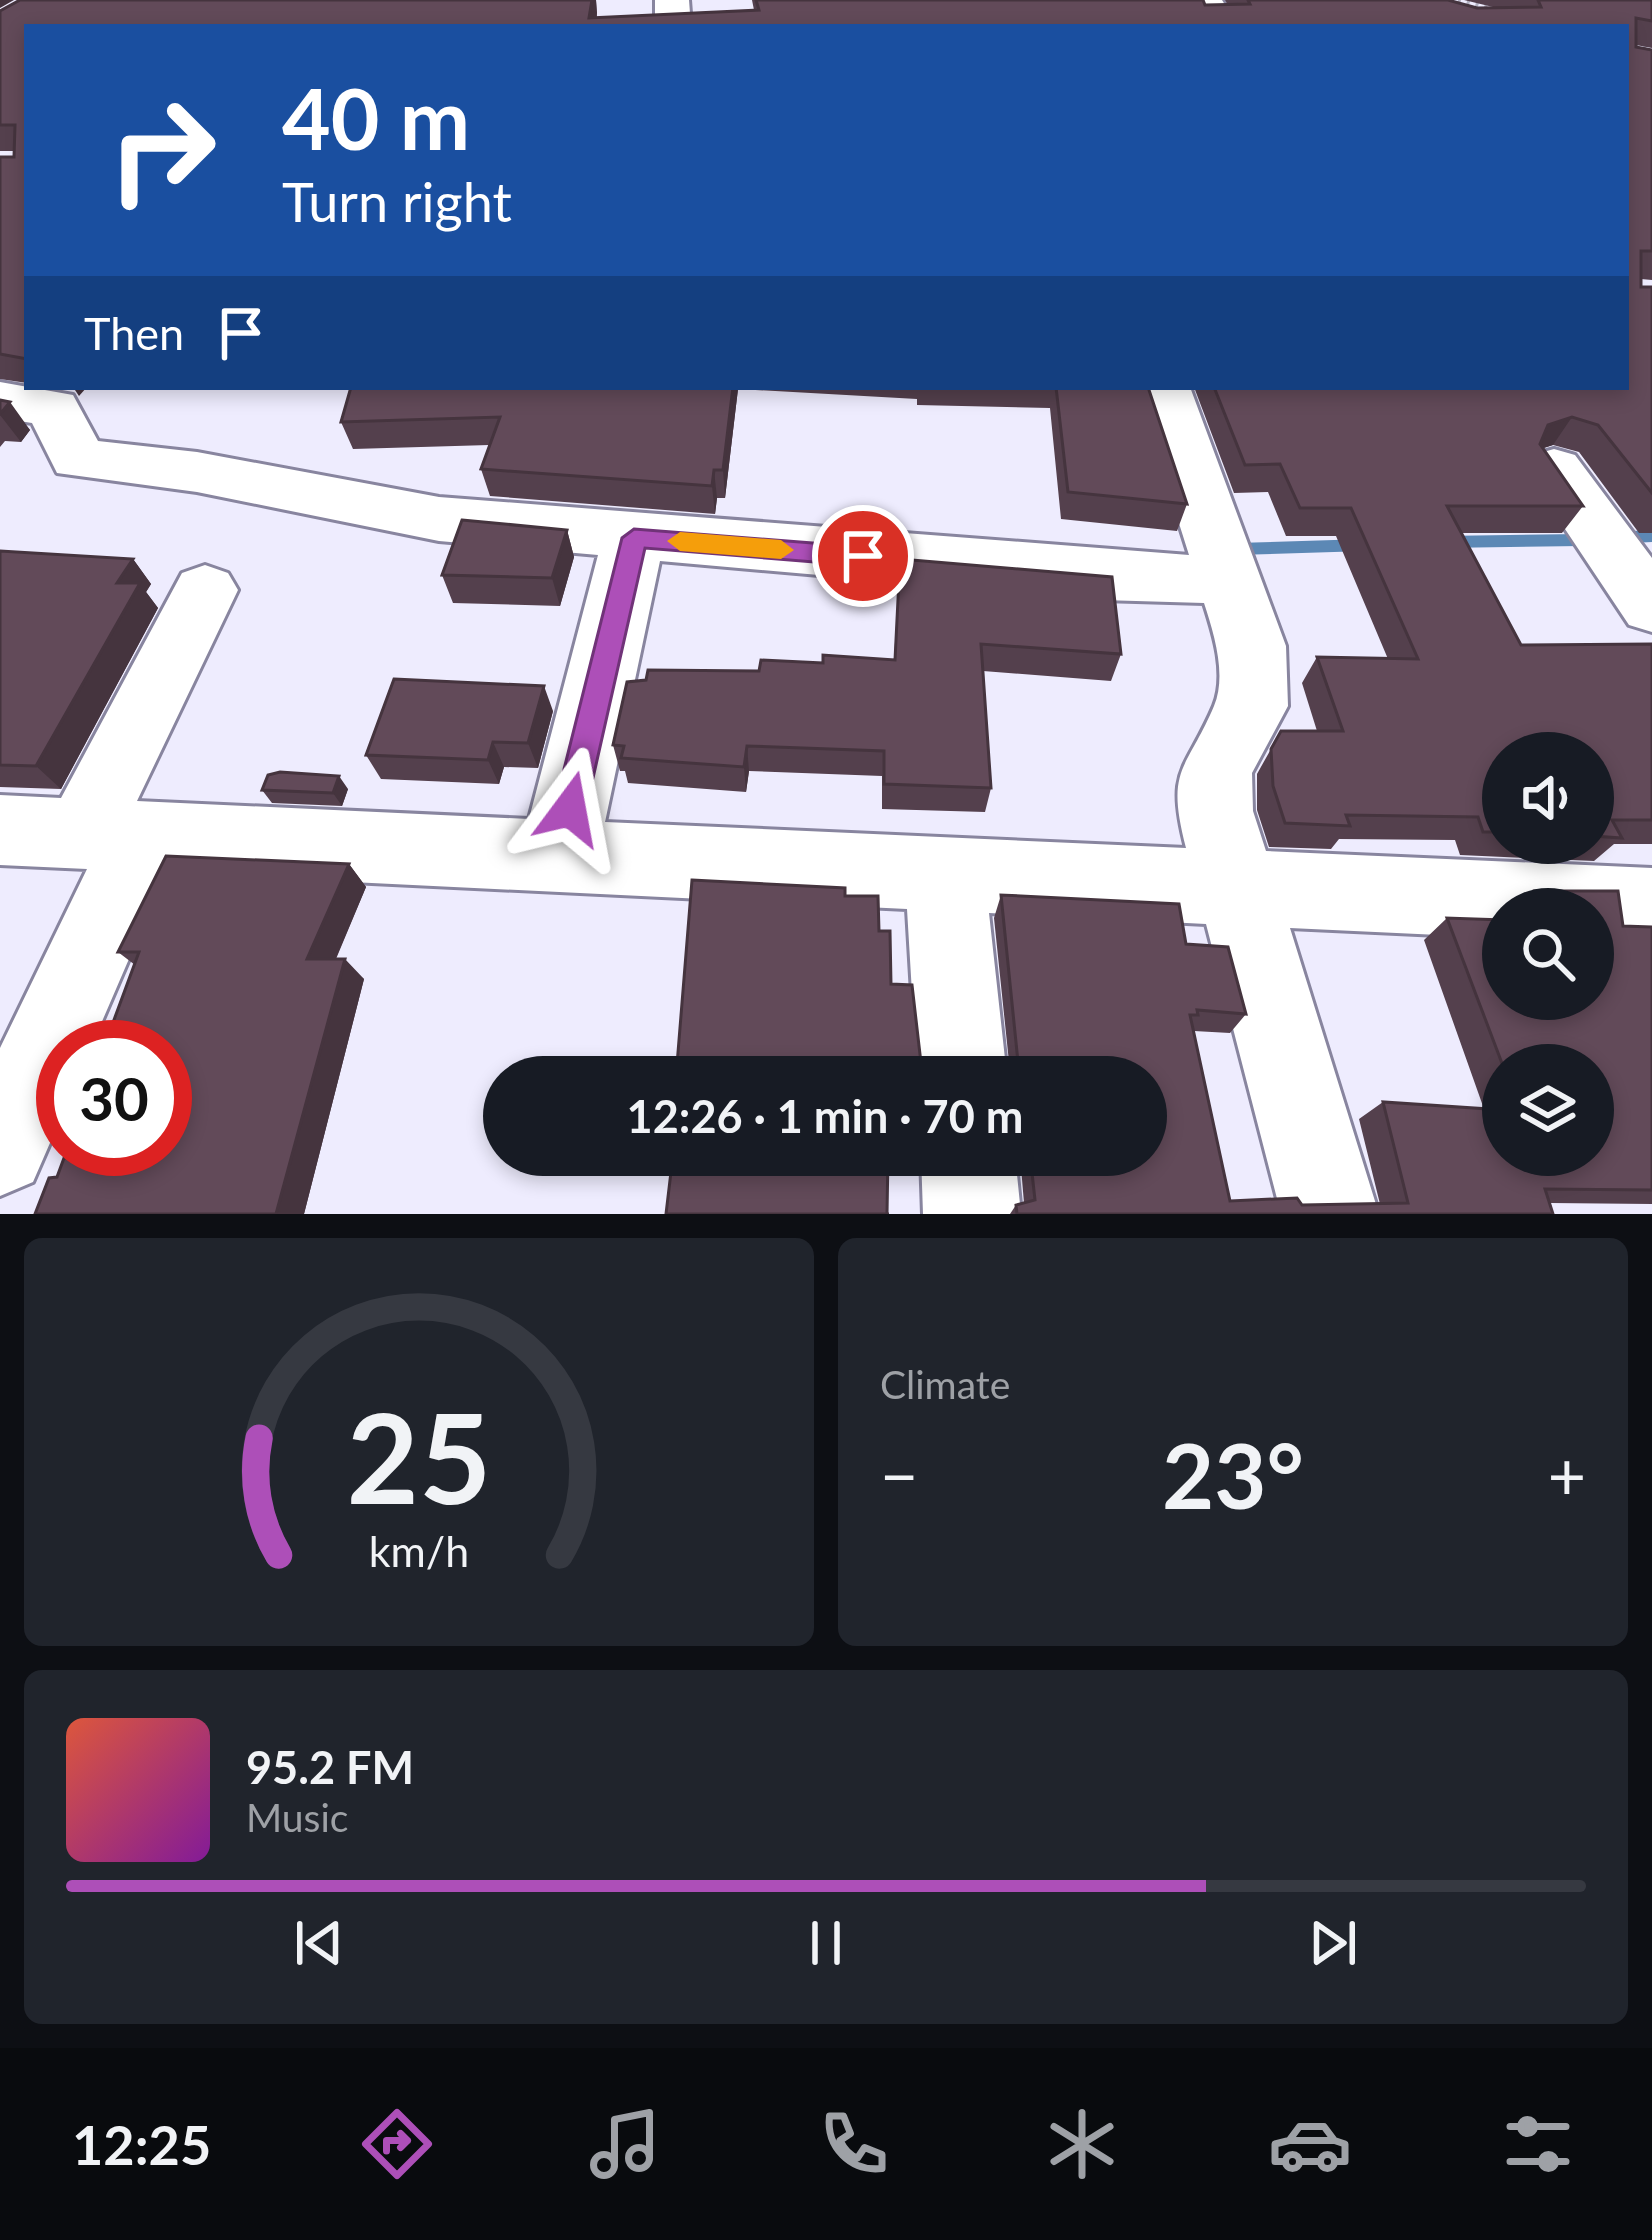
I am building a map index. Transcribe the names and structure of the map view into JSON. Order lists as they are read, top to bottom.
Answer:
{
  "page": {
    "turn": ["40 m", "Turn right"],
    "then": "Then",
    "limit": "30",
    "trip": "12:26 · 1 min · 70 m",
    "tile": "Climate",
    "heat": ["−", "23°", "+"],
    "song": ["95.2 FM", "Music"],
    "tabs": "12:25",
    "gauge": ["25", "km/h"]
  }
}
